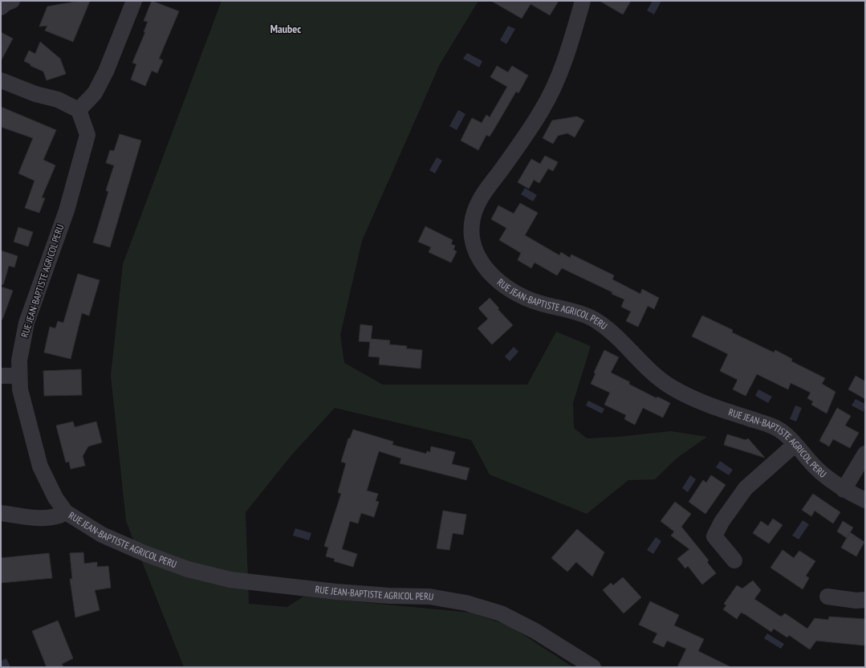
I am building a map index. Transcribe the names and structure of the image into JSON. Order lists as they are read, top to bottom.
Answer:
{
  "streets": {
    "street": ["RUE JEAN-BAPTISTE AGRICOL PERU"]
  },
  "districts": ["Maubec"]
}
